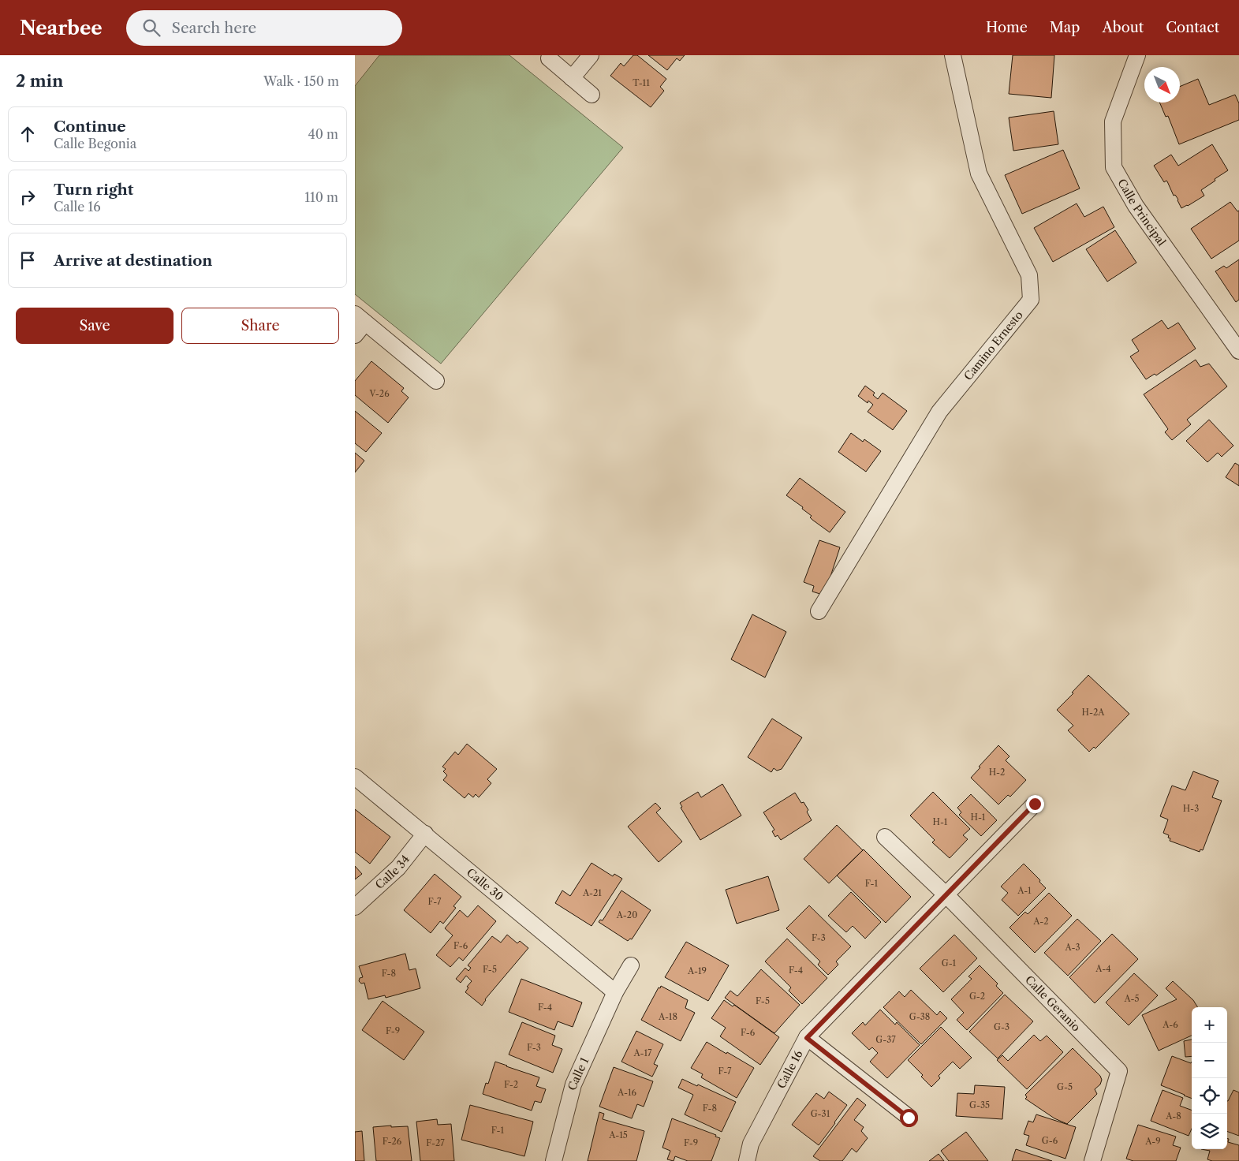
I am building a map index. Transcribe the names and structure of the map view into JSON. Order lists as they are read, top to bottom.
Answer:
{
  "streets": {
    "street": [
      "Calle Principal",
      "Camino Ernesto",
      "Calle 34",
      "Calle 30",
      "Calle Geranio",
      "Calle 16",
      "Calle 1"
    ]
  },
  "crossings": [
    ["Calle 34", "Calle 30"],
    ["Calle 30", "Calle 1"],
    ["Calle Geranio", "Calle 16"]
  ],
  "house_numbers": [
    "T-11",
    "V-26",
    "H-2A",
    "H-2",
    "H-3",
    "H-1",
    "H-1",
    "F-1",
    "A-1",
    "A-21",
    "F-7",
    "A-20",
    "A-2",
    "F-3",
    "F-6",
    "A-3",
    "G-1",
    "A-4",
    "F-5",
    "F-4",
    "A-19",
    "F-8",
    "G-2",
    "A-5",
    "F-5",
    "F-4",
    "A-18",
    "G-38",
    "A-6",
    "G-3",
    "F-9",
    "F-6",
    "G-37",
    "F-3",
    "A-17",
    "F-7",
    "F-2",
    "G-5",
    "A-16",
    "G-35",
    "F-8",
    "G-31",
    "A-8",
    "F-1",
    "A-15",
    "G-6",
    "F-26",
    "A-9",
    "F-27",
    "F-9"
  ],
  "north": "bottom right",
  "page": {
    "header": "Nearbee",
    "search": "Search here",
    "nav": [
      "Home",
      "Map",
      "About",
      "Contact"
    ],
    "heading": ["2 min", "Walk · 150 m"],
    "list": [
      ["Continue", "Calle Begonia", "40 m"],
      ["Turn right", "Calle 16", "110 m"],
      "Arrive at destination"
    ],
    "buttons": ["Save", "Share"],
    "map_buttons": ["+", "−"]
  }
}
